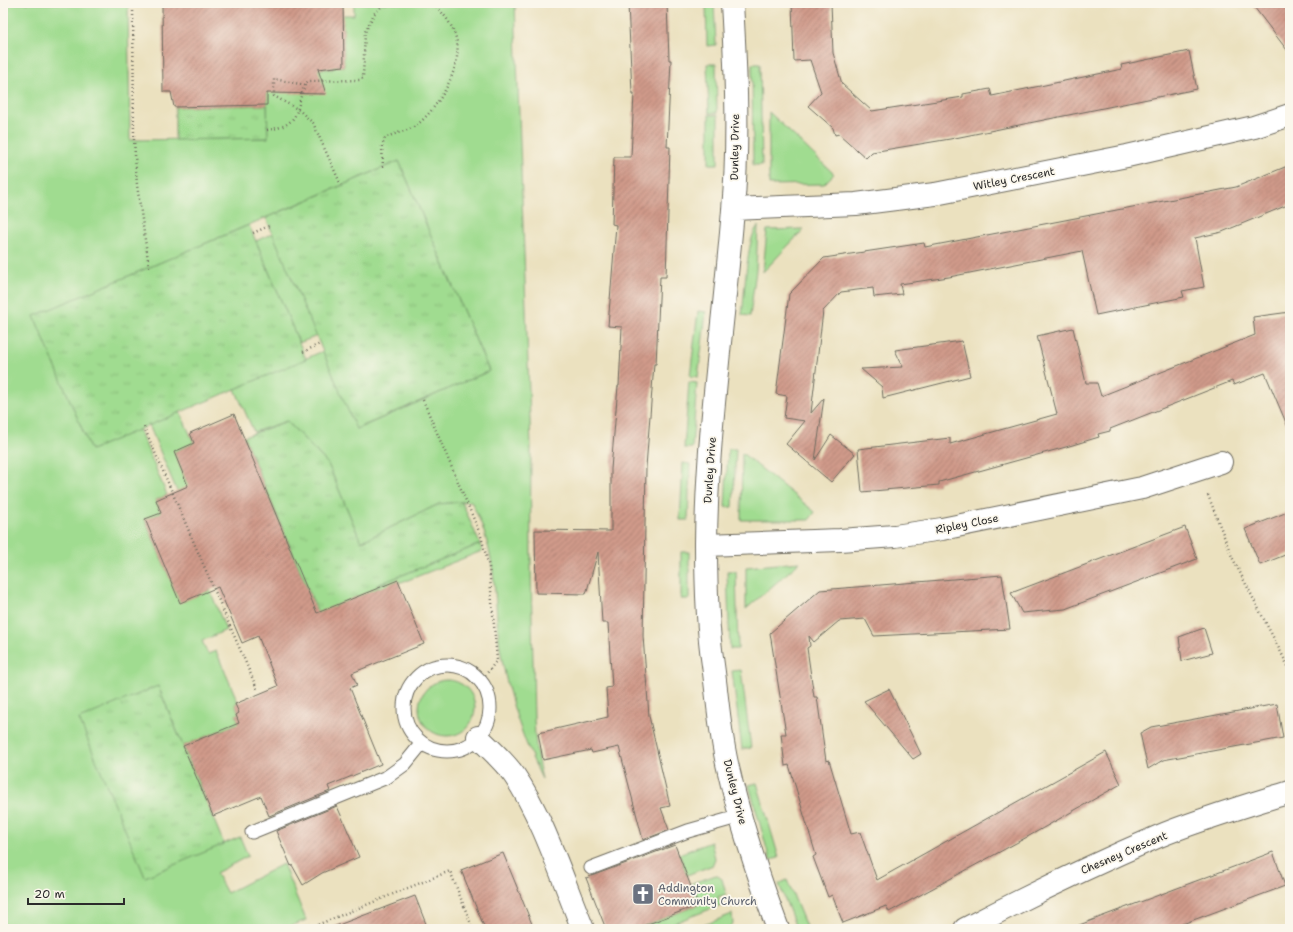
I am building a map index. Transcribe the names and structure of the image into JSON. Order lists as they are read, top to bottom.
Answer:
{
  "streets": {
    "street": [
      "Dunley Drive",
      "Witley Crescent",
      "Ripley Close",
      "Chesney Crescent"
    ]
  },
  "crossings": [
    ["Dunley Drive", "Witley Crescent"],
    ["Dunley Drive", "Ripley Close"]
  ],
  "places": {
    "church": ["Addington Community Church"]
  },
  "scale_bar": "20 m"
}
